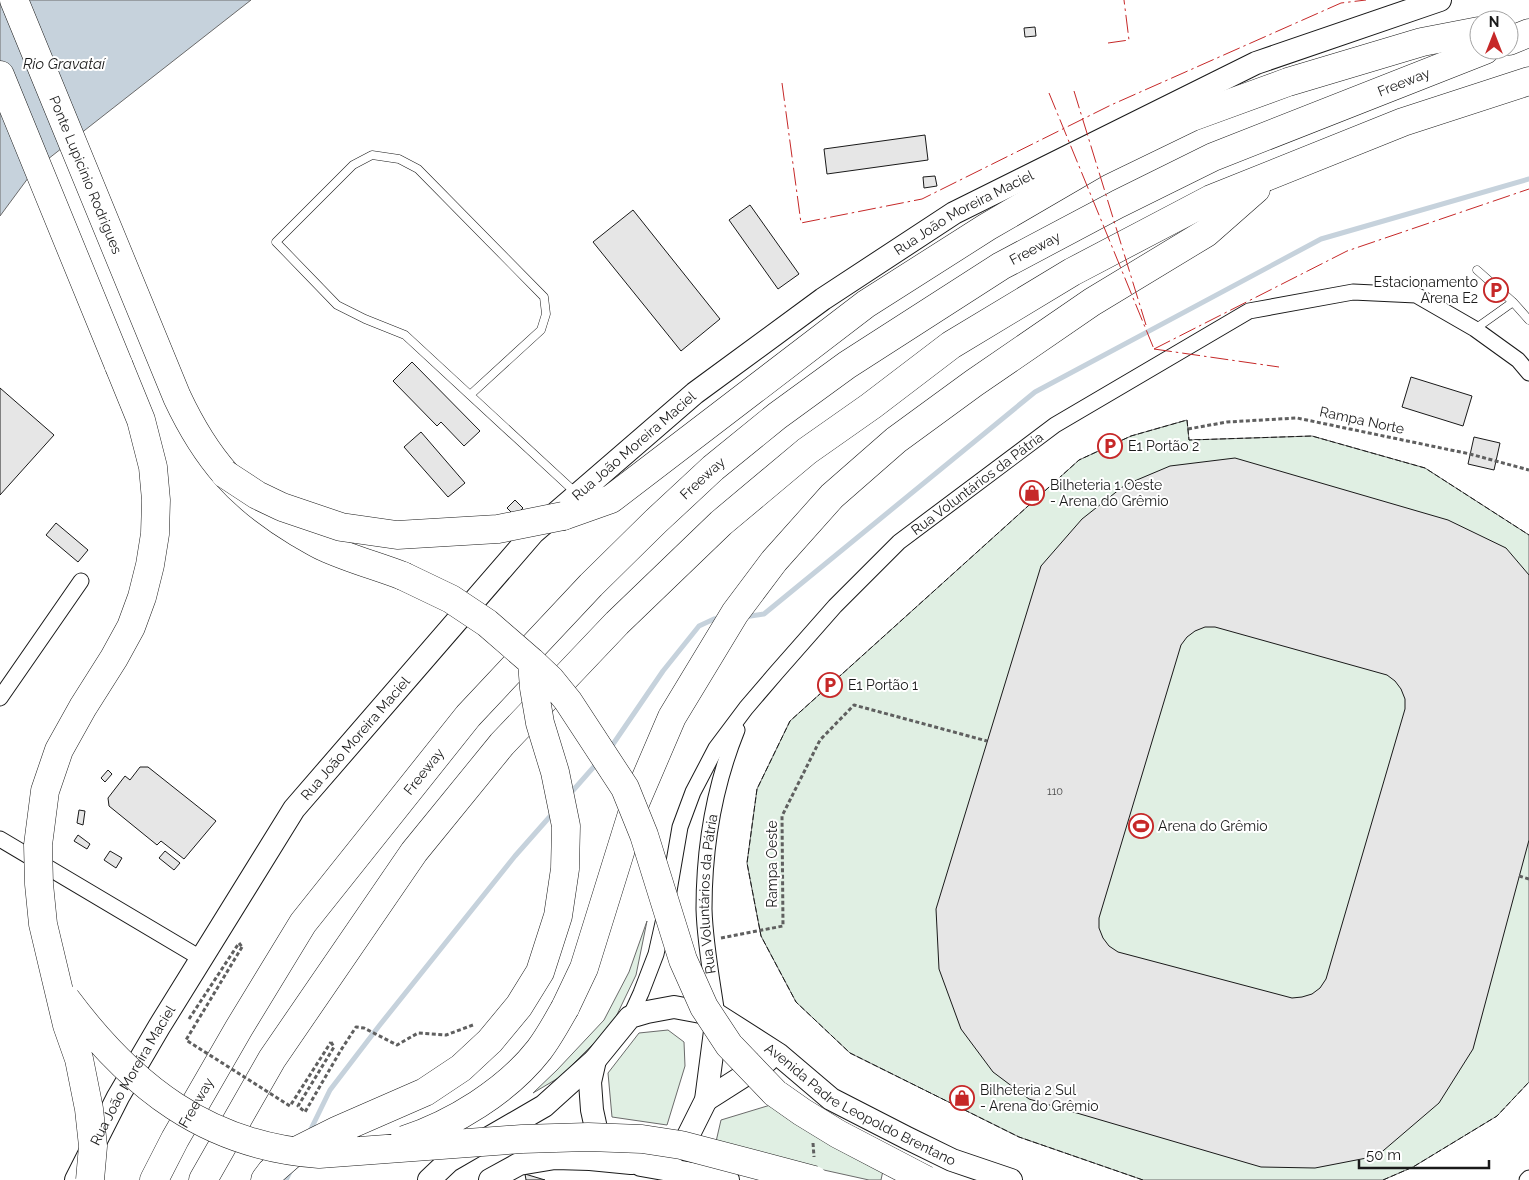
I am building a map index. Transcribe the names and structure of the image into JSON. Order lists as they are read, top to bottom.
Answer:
{
  "streets": {
    "highway": ["Freeway", "Ponte Lupicínio Rodrigues"],
    "street": ["Rua João Moreira Maciel", "Rua Voluntários da Pátria", "Avenida Padre Leopoldo Brentano"],
    "path": ["Rampa Norte", "Rampa Oeste"]
  },
  "crossings": [
    ["Rua Voluntários da Pátria", "Rampa Oeste"],
    ["Rua Voluntários da Pátria", "Avenida Padre Leopoldo Brentano"]
  ],
  "water": ["Rio Gravataí"],
  "places": {
    "parking": ["Estacionamento Arena E2", "E1 Portão 2", "E1 Portão 1"],
    "shop": ["Bilheteria 1 Oeste - Arena do Grêmio", "Bilheteria 2 Sul - Arena do Grêmio"],
    "sports": ["Arena do Grêmio"]
  },
  "house_numbers": ["110"],
  "scale_bar": "50 m",
  "north": "top"
}
